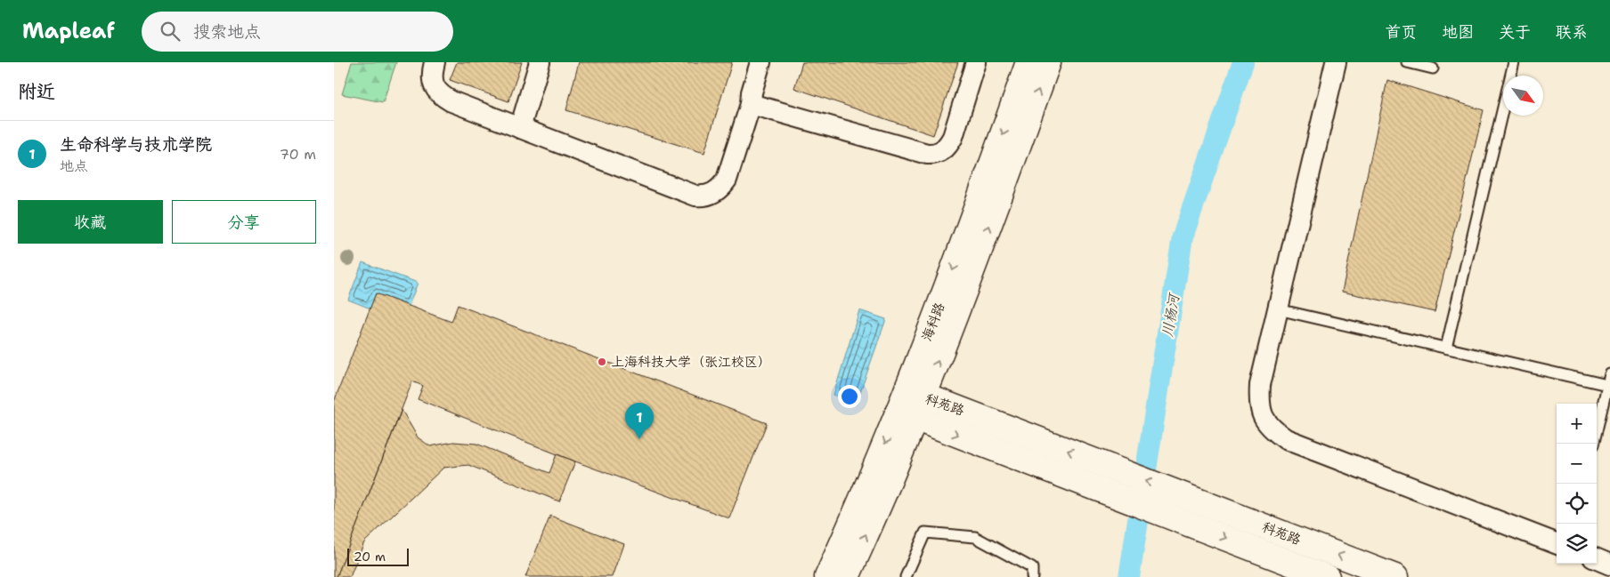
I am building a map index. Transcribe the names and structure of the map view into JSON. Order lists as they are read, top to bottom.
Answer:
{
  "streets": {
    "street": ["海科路", "科苑路"]
  },
  "crossings": [
    ["海科路", "科苑路"]
  ],
  "water": ["川杨河"],
  "places": ["上海科技大学（张江校区）"],
  "scale_bar": "20 m",
  "north": "bottom right",
  "page": {
    "header": "Mapleaf",
    "search": "搜索地点",
    "nav": [
      "首页",
      "地图",
      "关于",
      "联系"
    ],
    "heading": "附近",
    "list": [
      {
        "mark": "1",
        "name": "生命科学与技术学院",
        "note": "地点",
        "value": "70 m"
      }
    ],
    "buttons": ["收藏", "分享"],
    "pins": "1",
    "map_buttons": ["+", "−"],
    "scale": "20 m"
  }
}
